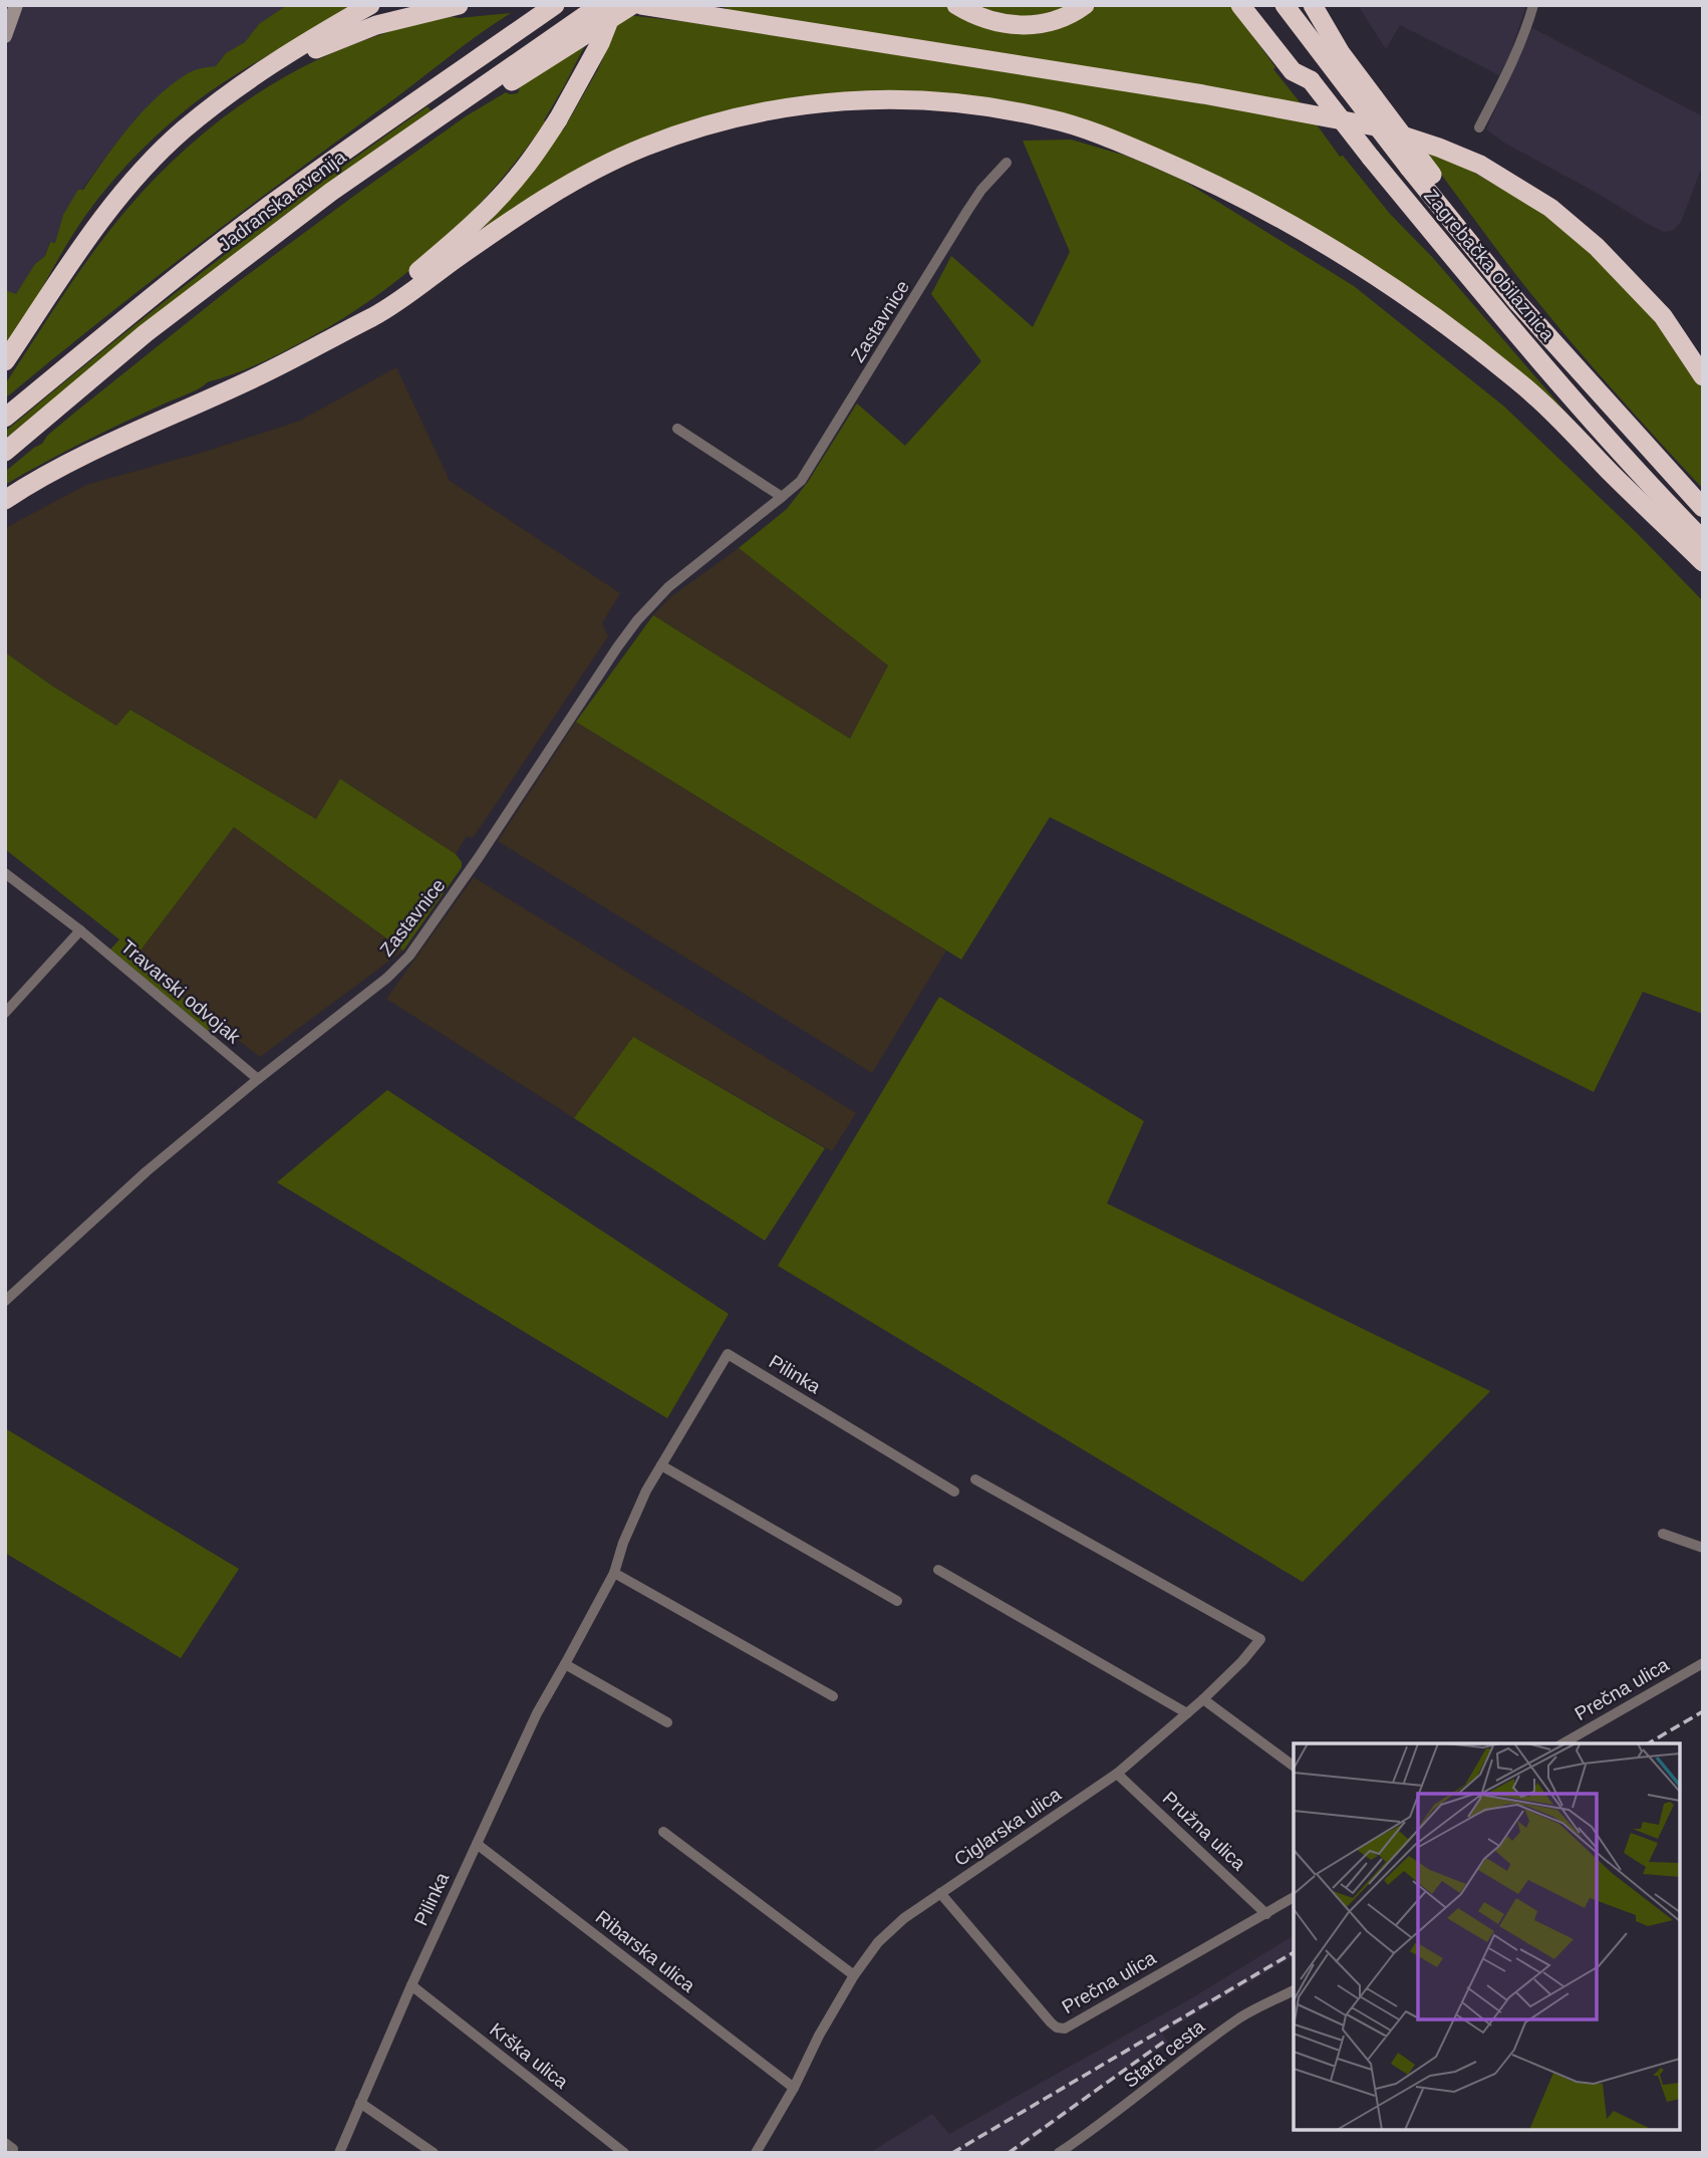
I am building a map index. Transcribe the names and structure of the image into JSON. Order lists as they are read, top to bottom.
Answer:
{
  "streets": {
    "highway": ["Jadranska avenija", "Zagrebačka obilaznica"],
    "street": [
      "Zastavnice",
      "Travarski odvojak",
      "Pilinka",
      "Prečna ulica",
      "Ciglarska ulica",
      "Pružna ulica",
      "Ribarska ulica",
      "Stara cesta",
      "Krška ulica"
    ]
  },
  "crossings": [
    ["Zastavnice", "Travarski odvojak"],
    ["Pilinka", "Ribarska ulica"],
    ["Pilinka", "Krška ulica"],
    ["Prečna ulica", "Ciglarska ulica"],
    ["Prečna ulica", "Pružna ulica"],
    ["Ciglarska ulica", "Pružna ulica"],
    ["Ciglarska ulica", "Ribarska ulica"]
  ]
}
